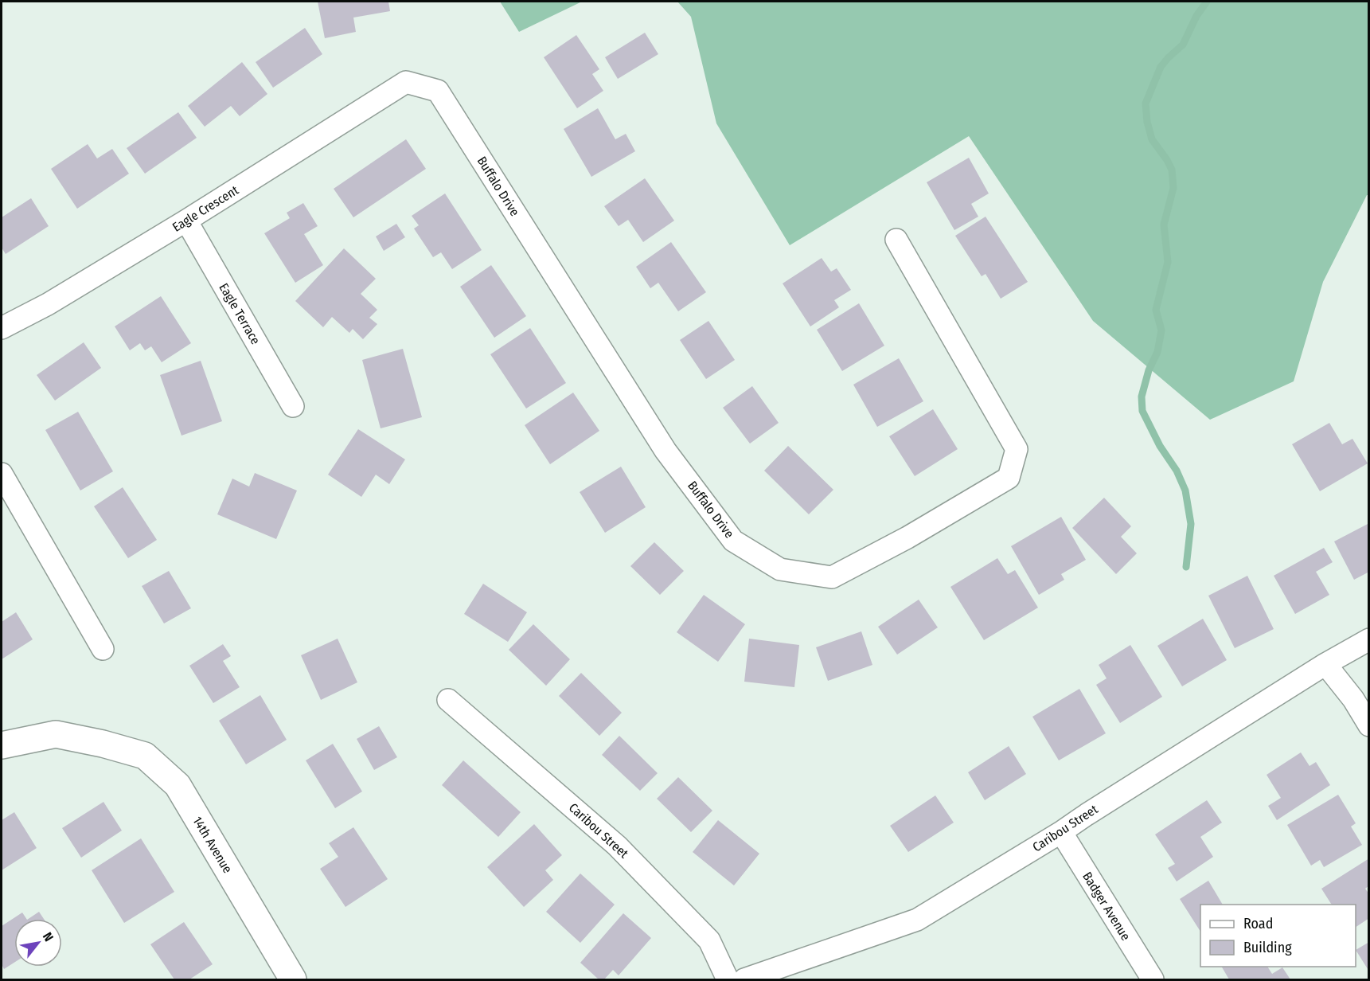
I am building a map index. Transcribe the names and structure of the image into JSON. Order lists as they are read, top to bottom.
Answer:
{
  "streets": {
    "street": [
      "Buffalo Drive",
      "Eagle Crescent",
      "Eagle Terrace",
      "Caribou Street",
      "14th Avenue",
      "Badger Avenue"
    ]
  },
  "crossings": [
    ["Buffalo Drive", "Eagle Crescent"],
    ["Eagle Crescent", "Eagle Terrace"],
    ["Caribou Street", "Badger Avenue"]
  ],
  "legend": ["Road", "Building"],
  "north": "top right"
}
